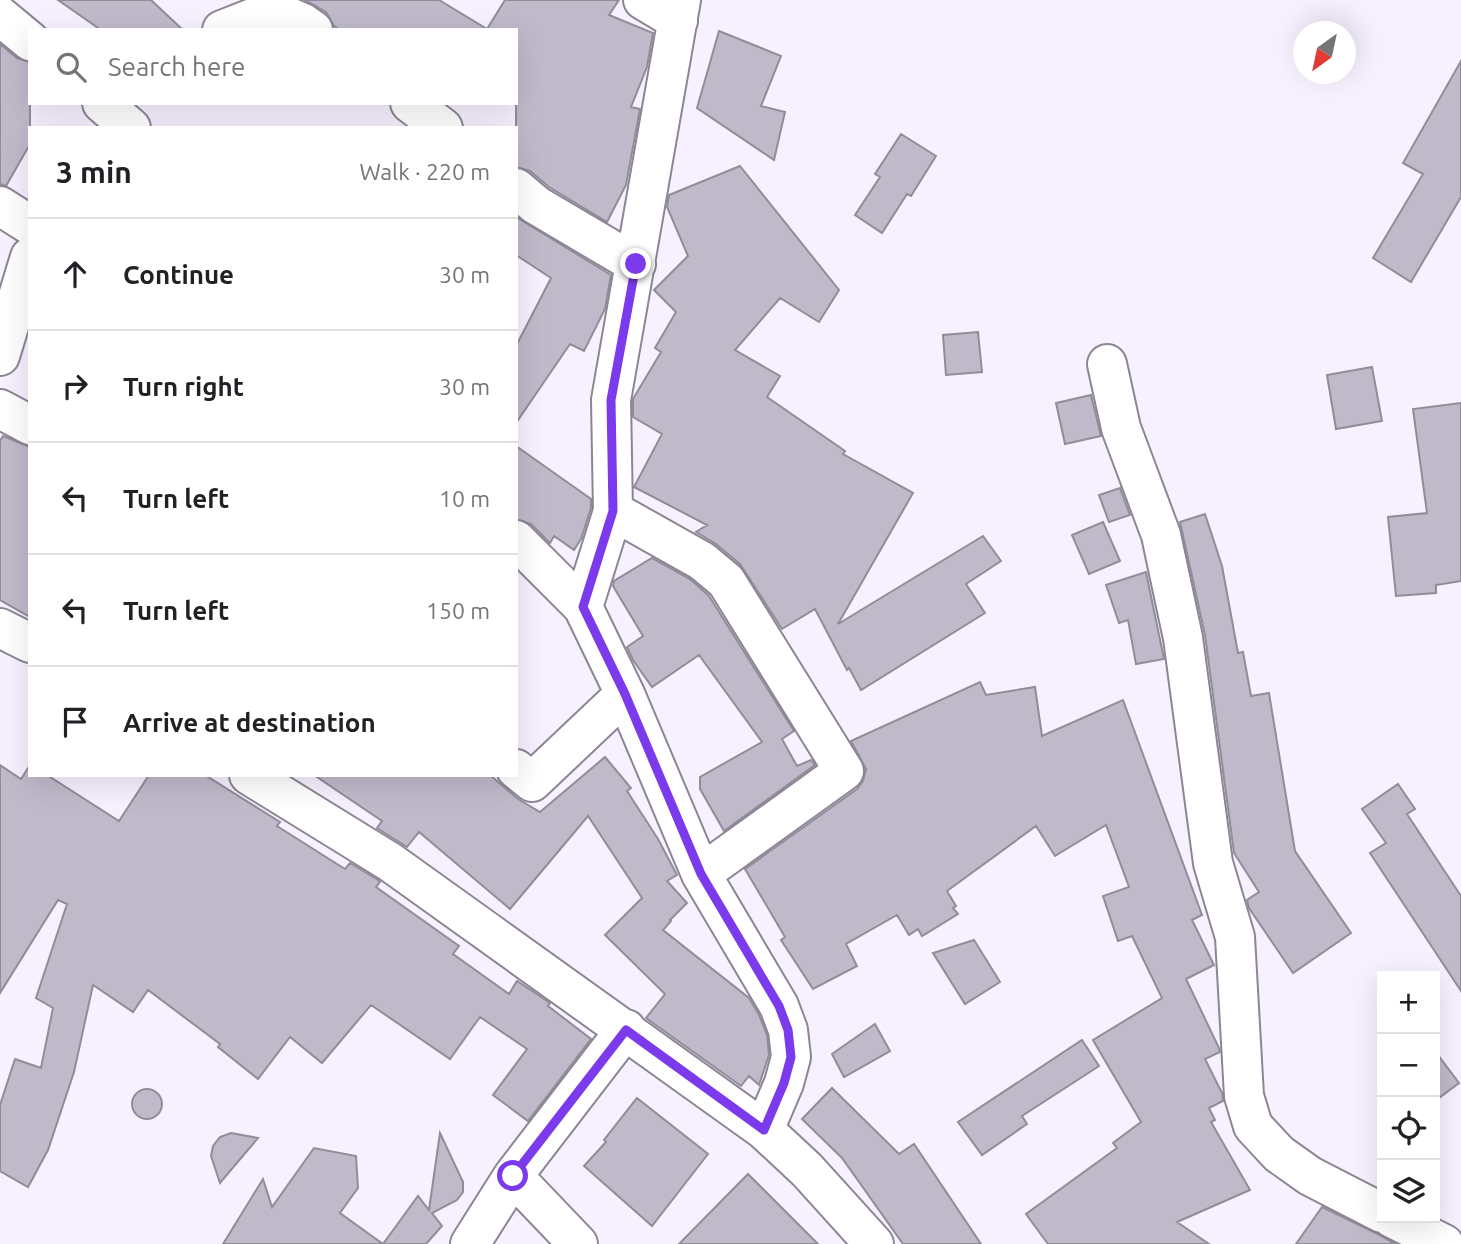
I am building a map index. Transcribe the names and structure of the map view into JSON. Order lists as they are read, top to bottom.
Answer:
{
  "north": "bottom left",
  "page": {
    "search": "Search here",
    "heading": ["3 min", "Walk · 220 m"],
    "list": [
      ["Continue", "30 m"],
      ["Turn right", "30 m"],
      ["Turn left", "10 m"],
      ["Turn left", "150 m"],
      "Arrive at destination"
    ],
    "map_buttons": ["+", "−"]
  }
}
